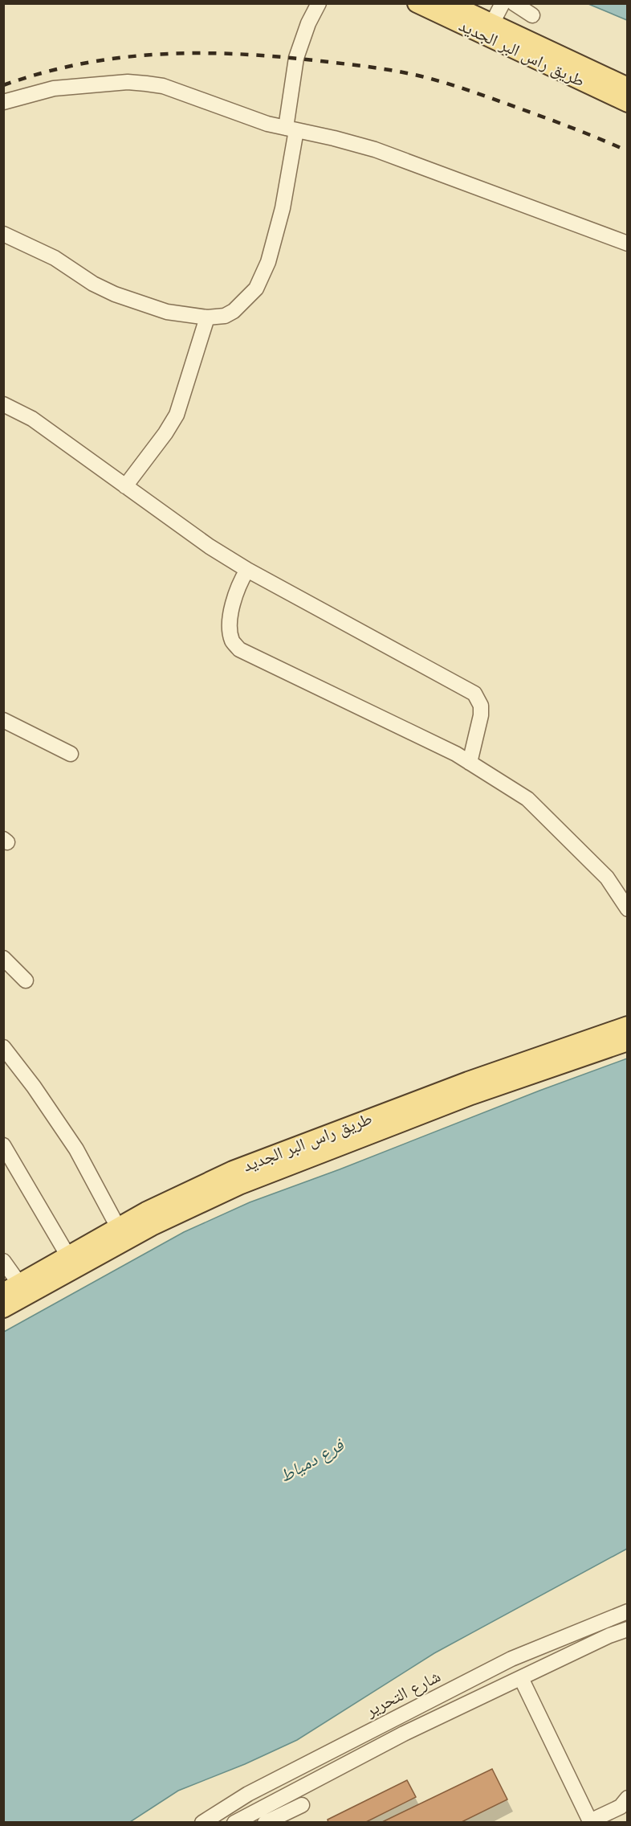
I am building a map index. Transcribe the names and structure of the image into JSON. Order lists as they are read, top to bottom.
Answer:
{
  "streets": {
    "main road": ["طريق راس البر الجديد"],
    "street": ["شارع التحرير"]
  },
  "water": ["فرع دمياط"]
}
